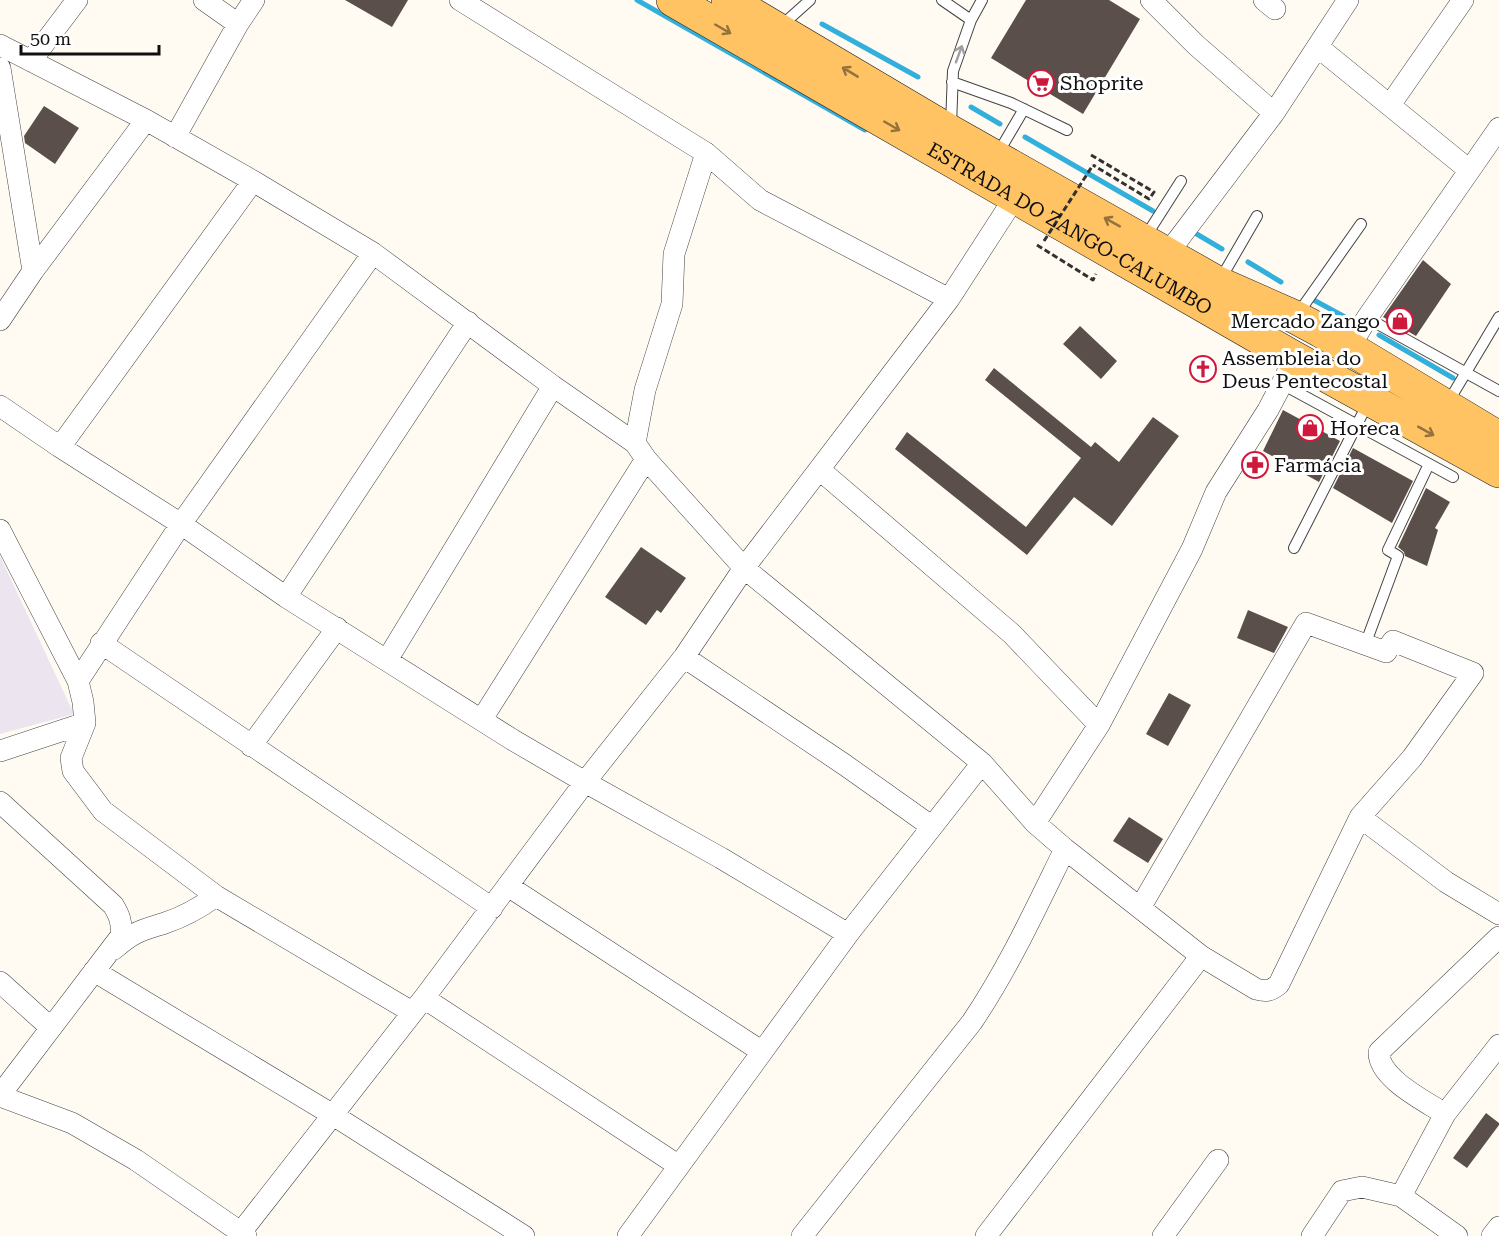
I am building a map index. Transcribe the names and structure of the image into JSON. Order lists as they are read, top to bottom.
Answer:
{
  "streets": {
    "main road": ["ESTRADA DO ZANGO-CALUMBO"]
  },
  "places": {
    "supermarket": ["Shoprite"],
    "shop": ["Mercado Zango", "Horeca"],
    "church": ["Assembleia do Deus Pentecostal"],
    "pharmacy": ["Farmácia"]
  },
  "scale_bar": "50 m"
}
